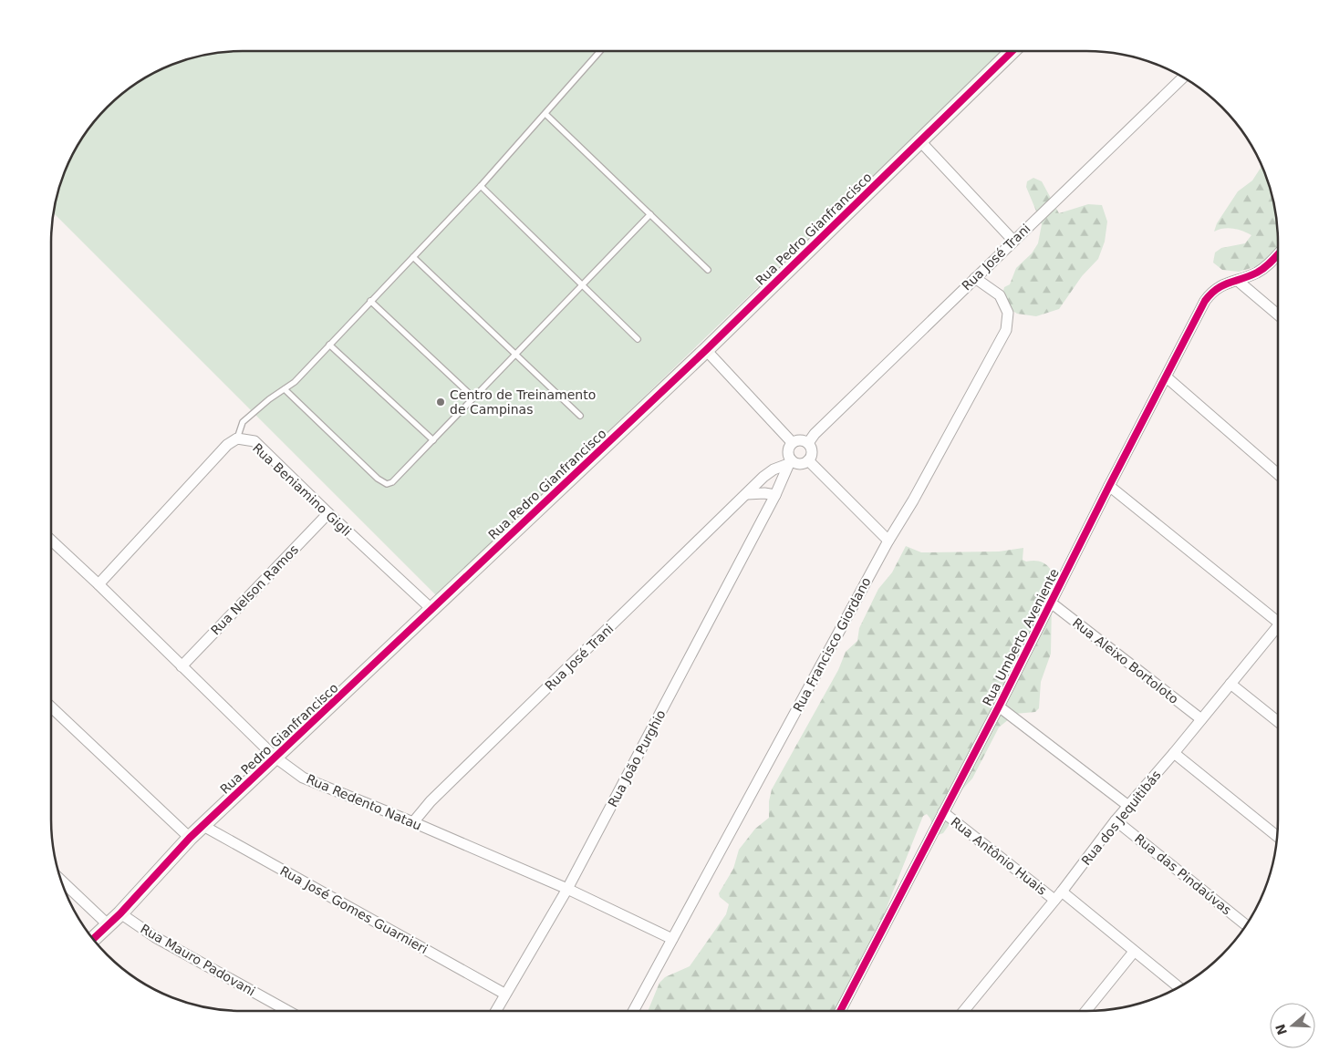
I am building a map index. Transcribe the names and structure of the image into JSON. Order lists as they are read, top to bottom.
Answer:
{
  "streets": {
    "street": [
      "Rua Pedro Gianfrancisco",
      "Rua José Trani",
      "Rua Beniamino Gigli",
      "Rua Nelson Ramos",
      "Rua Umberto Aveniente",
      "Rua Francisco Giordano",
      "Rua Aleixo Bortoloto",
      "Rua João Purghio",
      "Rua Redento Natau",
      "Rua dos Jequitibás",
      "Rua Antônio Huais",
      "Rua das Pindaúvas",
      "Rua José Gomes Guarnieri",
      "Rua Mauro Padovani"
    ]
  },
  "crossings": [
    ["Rua Pedro Gianfrancisco", "Rua Beniamino Gigli"],
    ["Rua Pedro Gianfrancisco", "Rua Redento Natau"],
    ["Rua Pedro Gianfrancisco", "Rua José Gomes Guarnieri"],
    ["Rua Pedro Gianfrancisco", "Rua Mauro Padovani"],
    ["Rua José Trani", "Rua Francisco Giordano"],
    ["Rua José Trani", "Rua João Purghio"],
    ["Rua José Trani", "Rua Redento Natau"],
    ["Rua Beniamino Gigli", "Rua Nelson Ramos"],
    ["Rua Beniamino Gigli", "Rua Redento Natau"],
    ["Rua Nelson Ramos", "Rua Redento Natau"],
    ["Rua Umberto Aveniente", "Rua Aleixo Bortoloto"],
    ["Rua Umberto Aveniente", "Rua Antônio Huais"],
    ["Rua Francisco Giordano", "Rua Redento Natau"],
    ["Rua Aleixo Bortoloto", "Rua dos Jequitibás"],
    ["Rua João Purghio", "Rua Redento Natau"],
    ["Rua João Purghio", "Rua José Gomes Guarnieri"],
    ["Rua dos Jequitibás", "Rua Antônio Huais"],
    ["Rua dos Jequitibás", "Rua das Pindaúvas"]
  ],
  "places": ["Centro de Treinamento de Campinas"],
  "north": "left"
}
